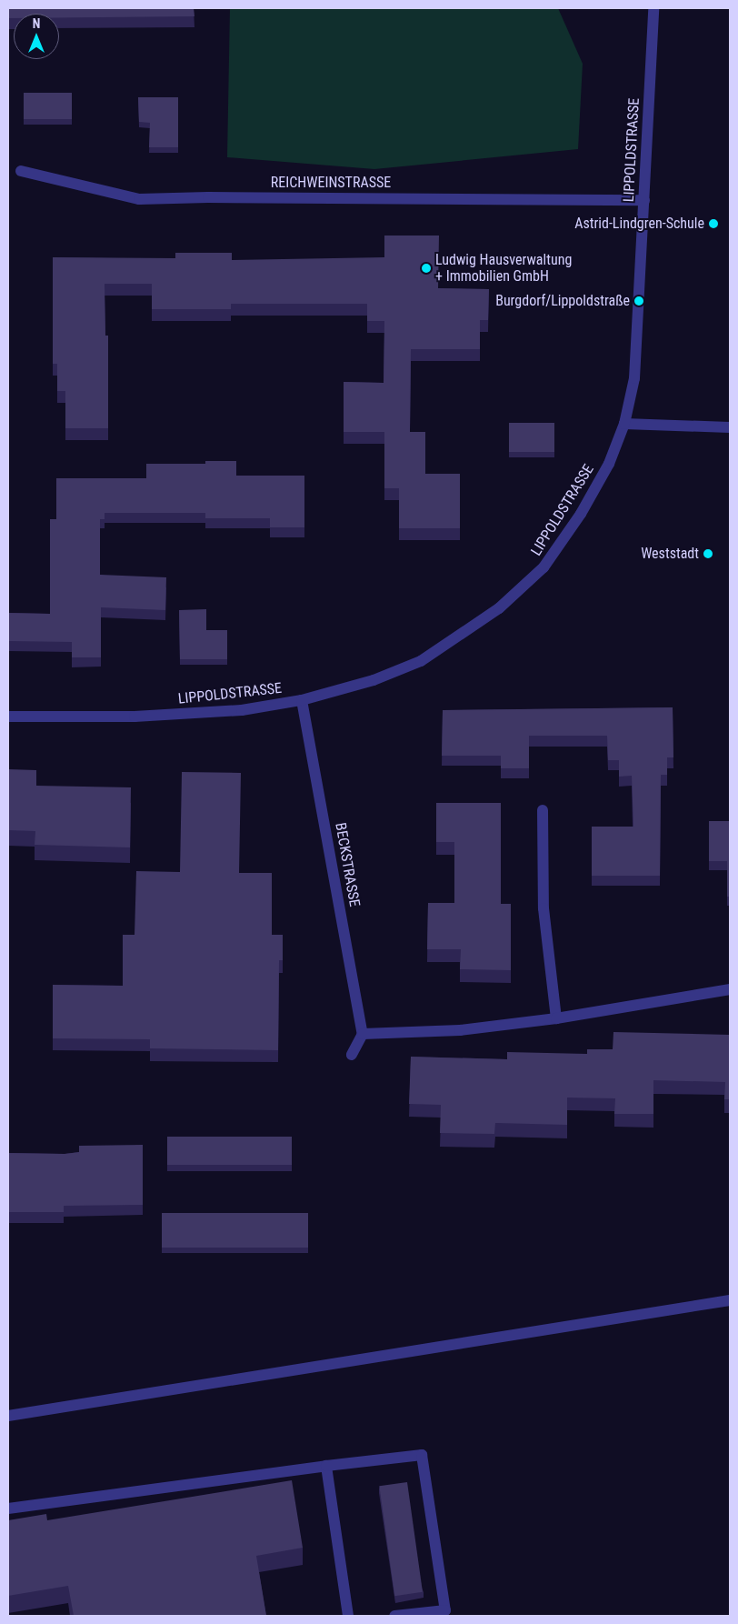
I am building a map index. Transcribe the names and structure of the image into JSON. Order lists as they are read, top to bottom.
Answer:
{
  "streets": {
    "street": ["LIPPOLDSTRASSE", "REICHWEINSTRASSE", "BECKSTRASSE"]
  },
  "crossings": [
    ["LIPPOLDSTRASSE", "REICHWEINSTRASSE"],
    ["LIPPOLDSTRASSE", "BECKSTRASSE"]
  ],
  "places": [
    "Astrid-Lindgren-Schule",
    "Ludwig Hausverwaltung + Immobilien GmbH",
    "Burgdorf/Lippoldstraße",
    "Weststadt"
  ],
  "north": "top"
}
